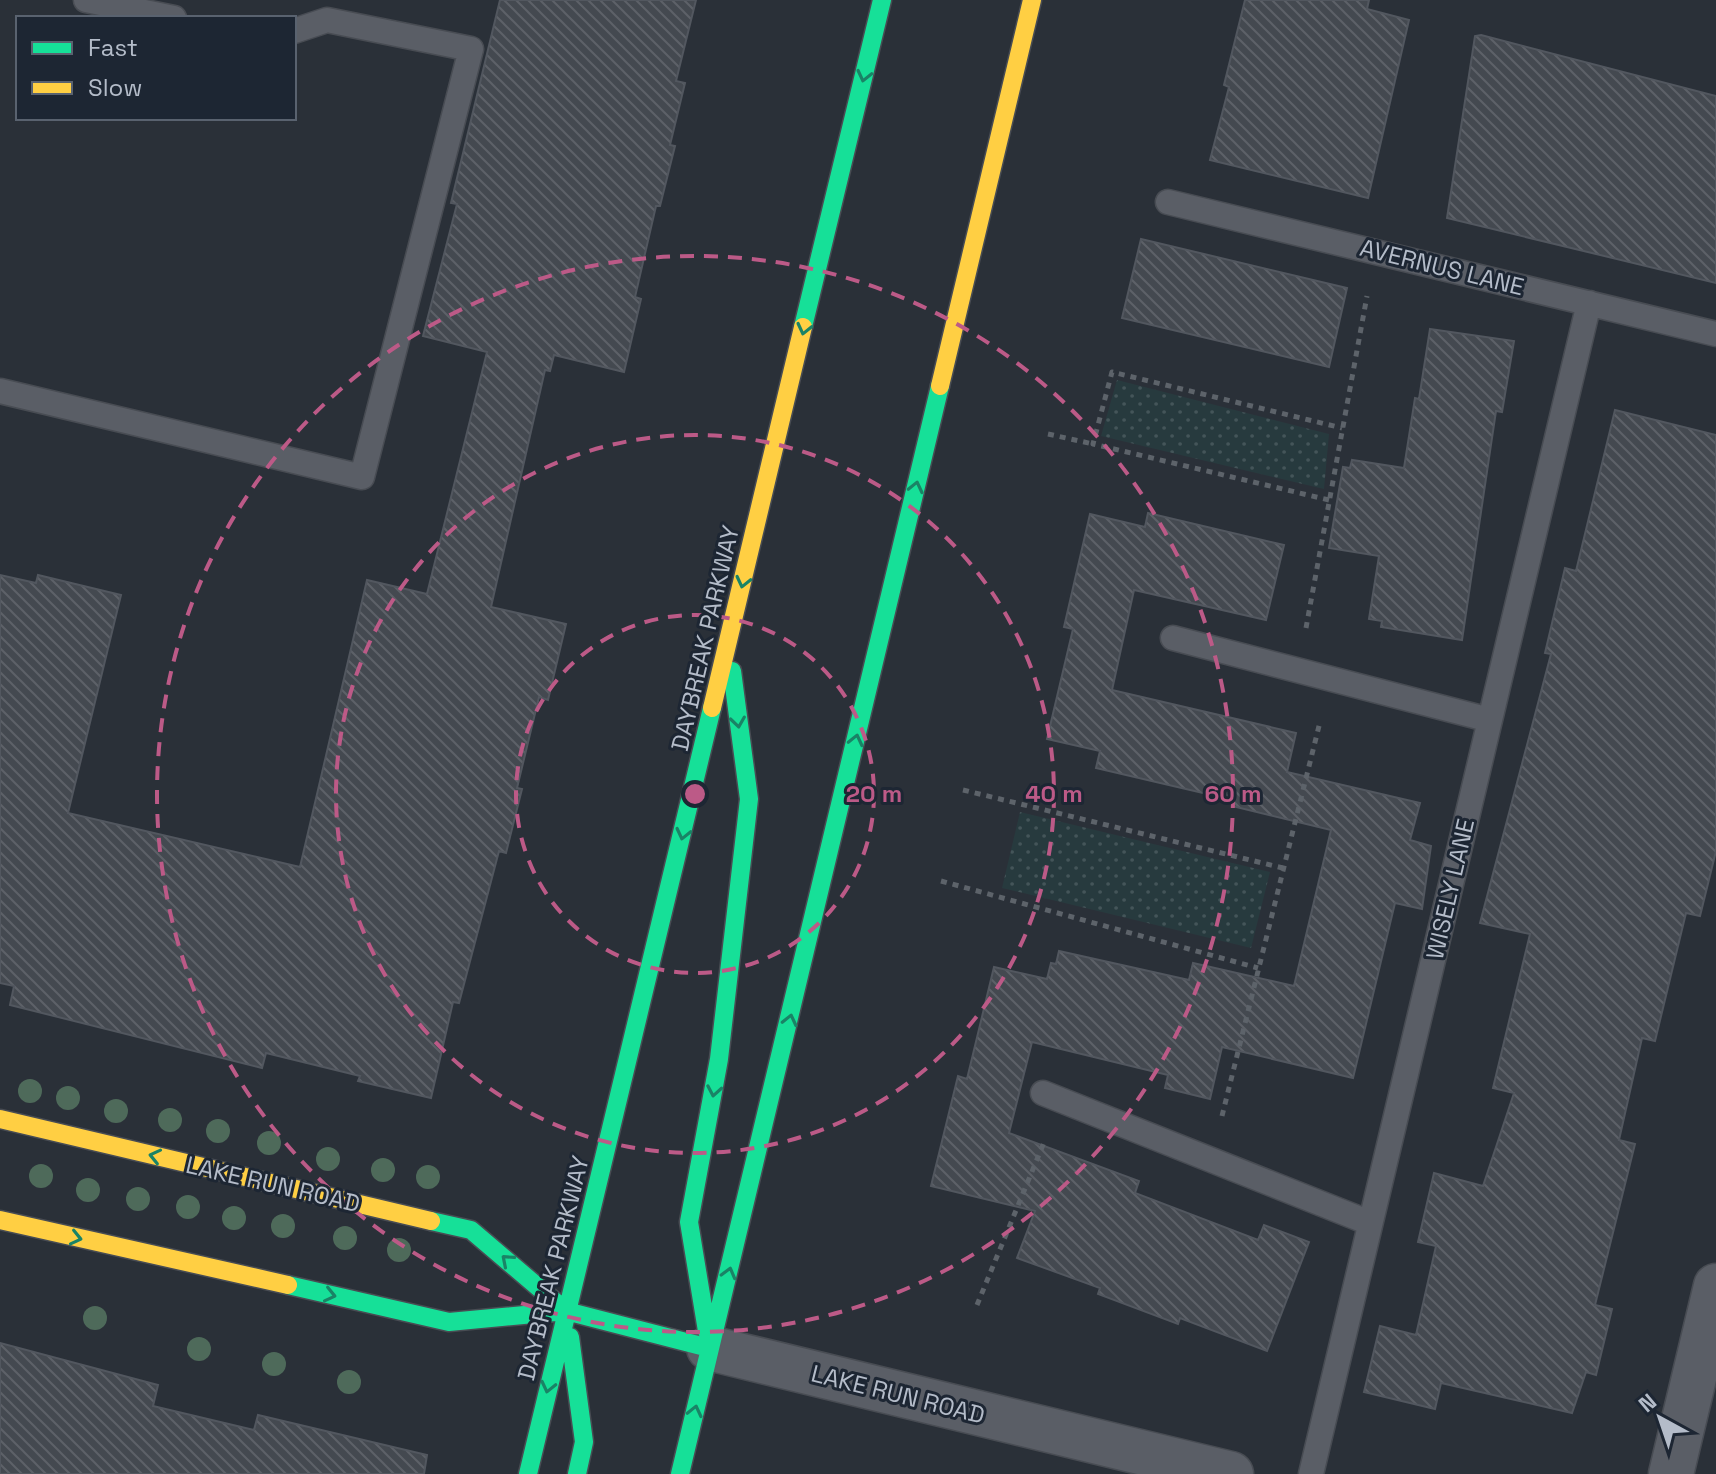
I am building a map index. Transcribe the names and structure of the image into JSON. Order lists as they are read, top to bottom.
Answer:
{
  "streets": {
    "main road": ["DAYBREAK PARKWAY", "LAKE RUN ROAD"],
    "lane": ["AVERNUS LANE", "WISELY LANE"]
  },
  "crossings": [
    ["AVERNUS LANE", "WISELY LANE"],
    ["DAYBREAK PARKWAY", "LAKE RUN ROAD"]
  ],
  "legend": ["Fast", "Slow"],
  "north": "top left",
  "rings": ["20 m", "40 m", "60 m"]
}
